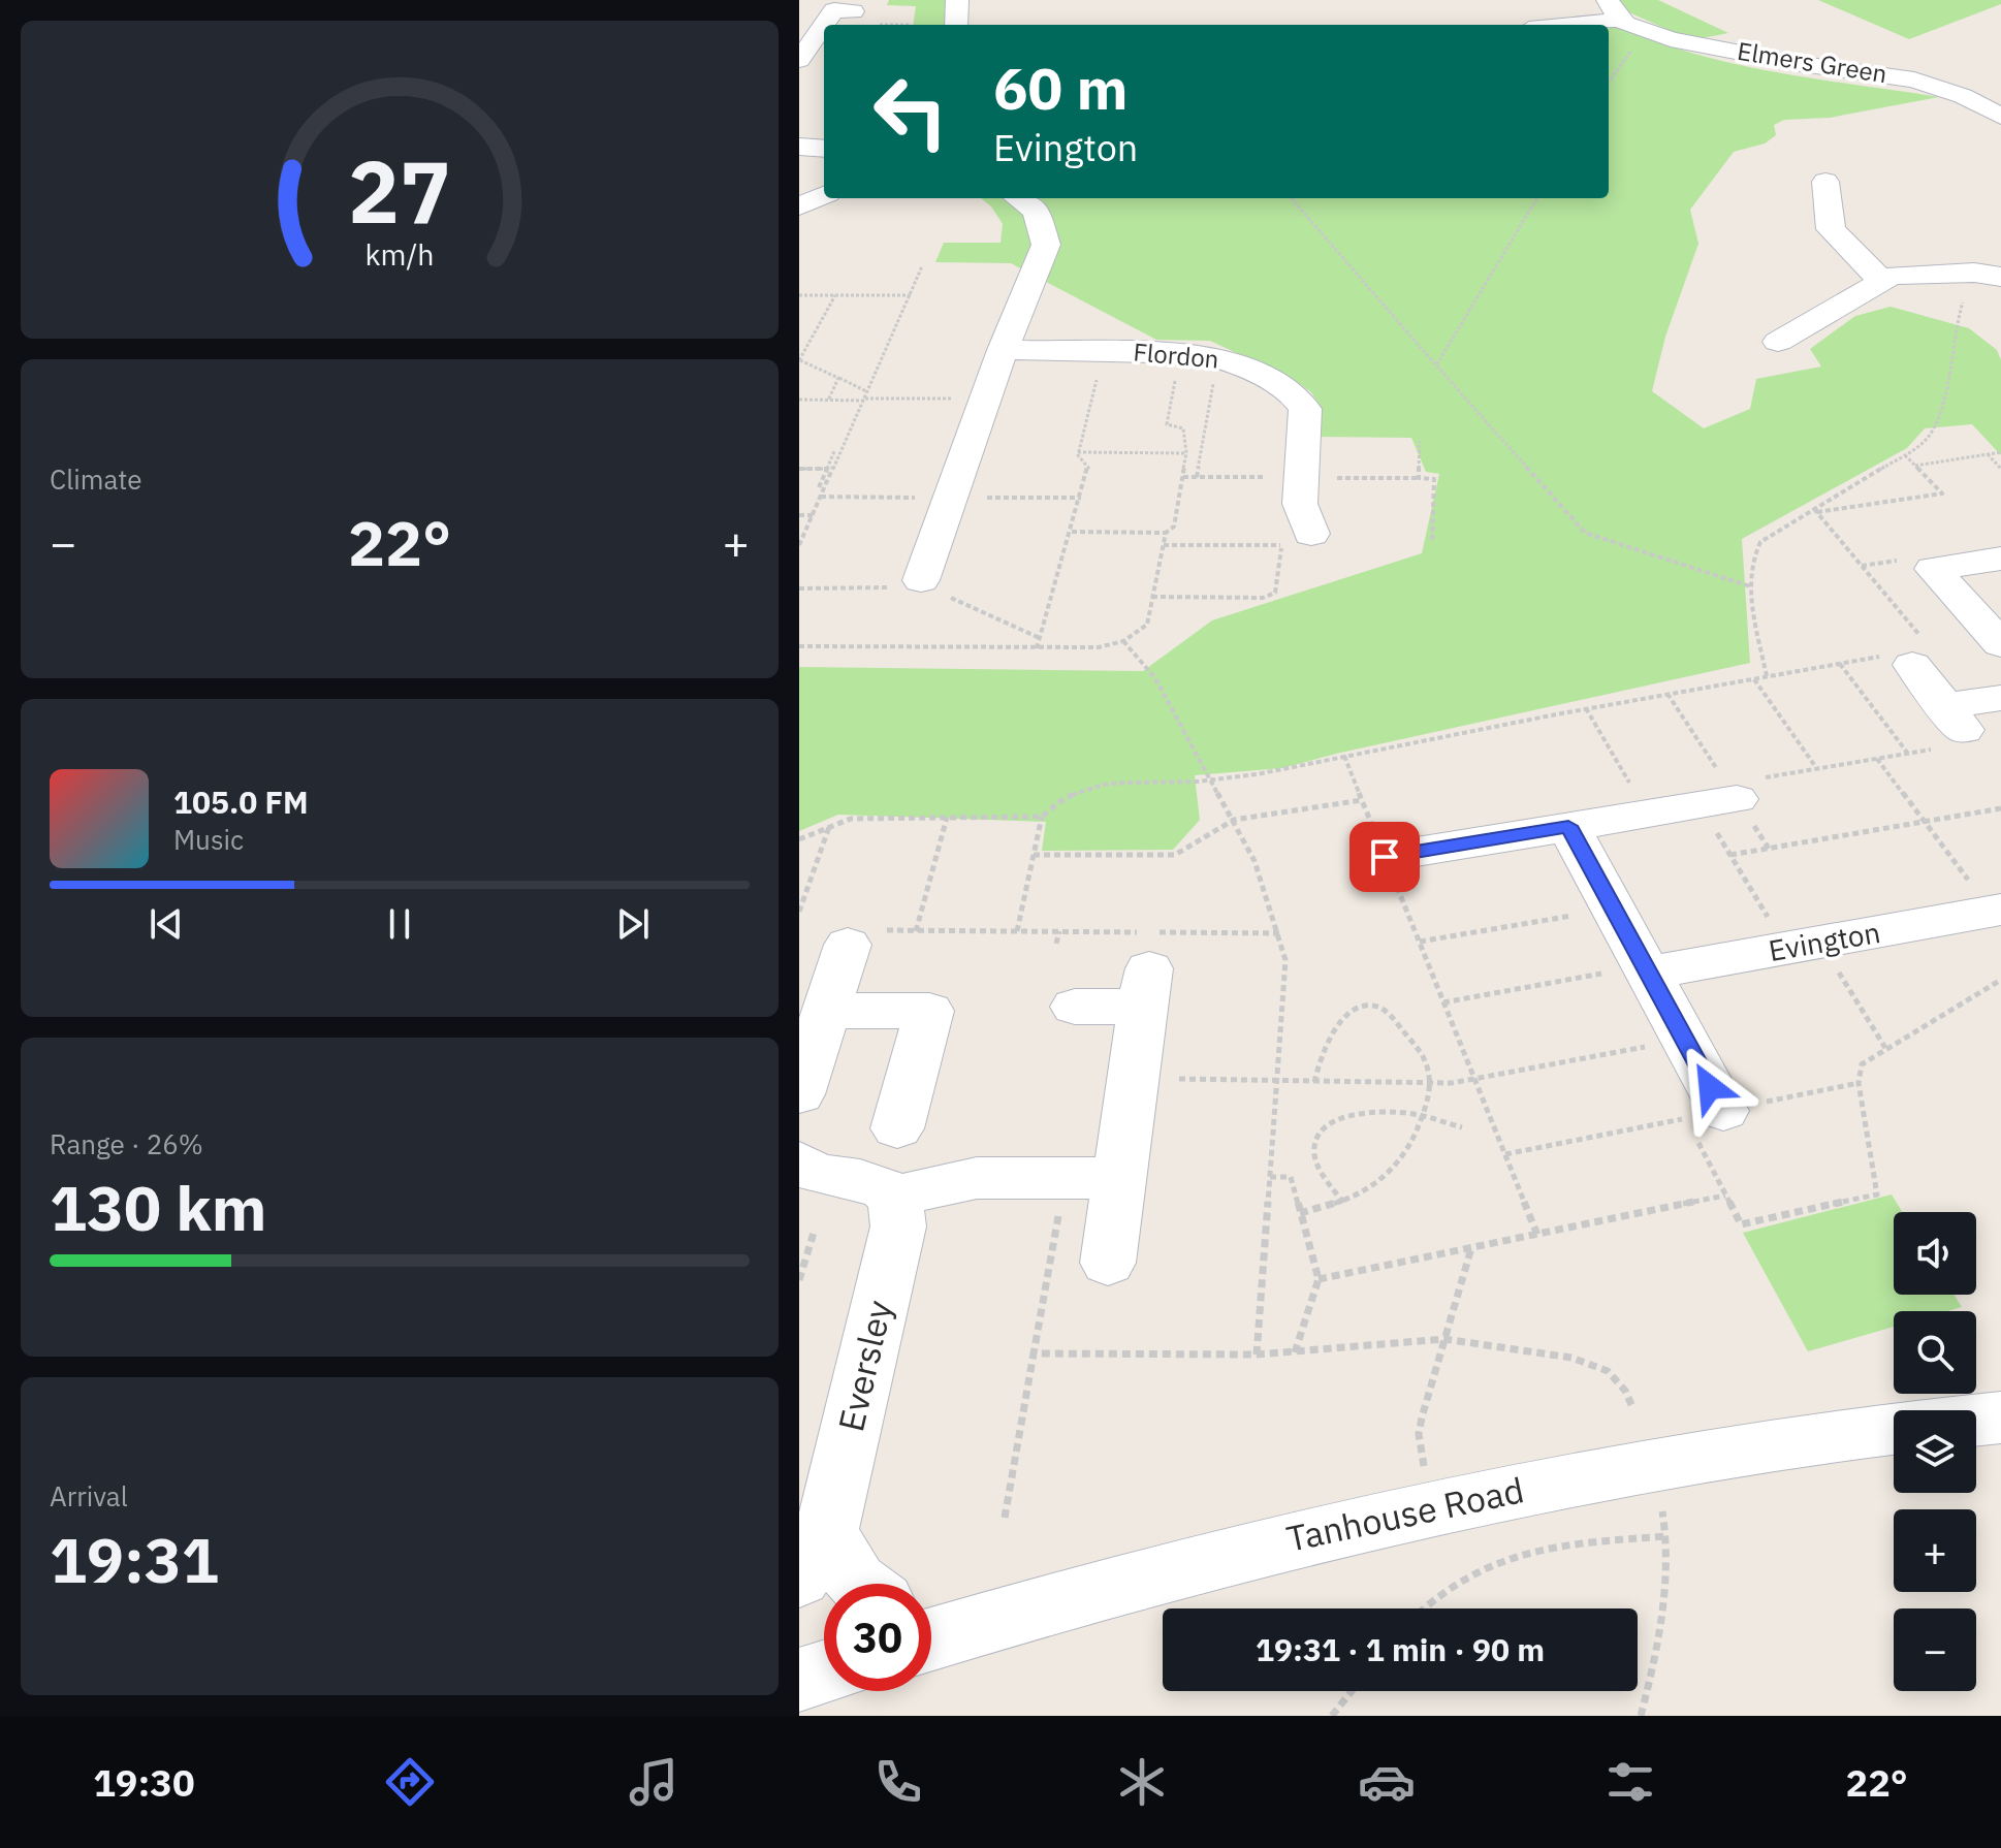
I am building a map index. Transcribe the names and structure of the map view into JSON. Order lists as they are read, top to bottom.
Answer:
{
  "streets": {
    "street": [
      "Elmers Green",
      "Flordon",
      "Evington",
      "Eversley",
      "Tanhouse Road"
    ]
  },
  "page": {
    "turn": ["60 m", "Evington"],
    "tile": [
      "Climate",
      ["Range · 26%", "130 km"],
      ["Arrival", "19:31"]
    ],
    "heat": ["−", "22°", "+"],
    "song": ["105.0 FM", "Music"],
    "map_buttons": ["+", "−"],
    "limit": "30",
    "trip": "19:31 · 1 min · 90 m",
    "tabs": ["19:30", "22°"],
    "gauge": ["27", "km/h"]
  }
}
